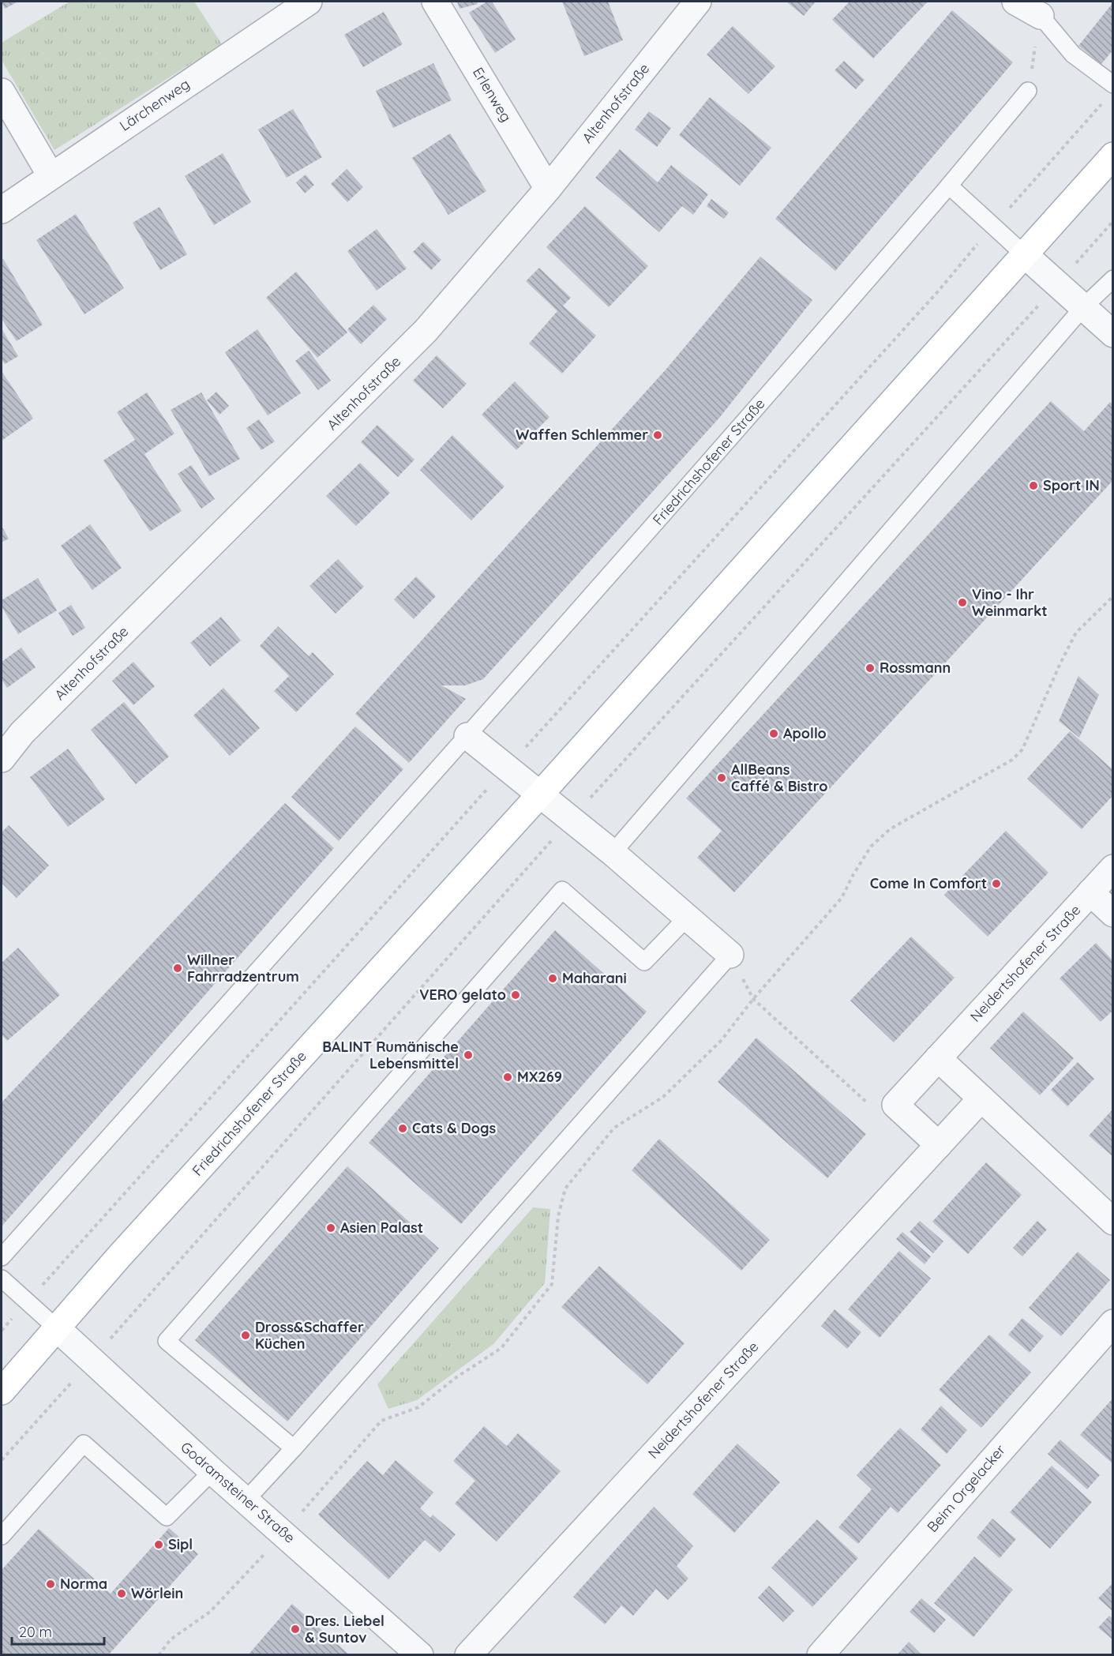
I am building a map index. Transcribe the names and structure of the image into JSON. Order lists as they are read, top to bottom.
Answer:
{
  "streets": {
    "main road": ["Friedrichshofener Straße"],
    "street": [
      "Erlenweg",
      "Altenhofstraße",
      "Lärchenweg",
      "Neidertshofener Straße",
      "Beim Orgelacker",
      "Godramsteiner Straße"
    ]
  },
  "crossings": [
    ["Erlenweg", "Altenhofstraße"],
    ["Friedrichshofener Straße", "Godramsteiner Straße"]
  ],
  "places": [
    "Waffen Schlemmer",
    "Sport IN",
    "Vino - Ihr Weinmarkt",
    "Rossmann",
    "Apollo",
    "AllBeans Caffé & Bistro",
    "Come In Comfort",
    "Willner Fahrradzentrum",
    "Maharani",
    "VERO gelato",
    "BALINT Rumänische Lebensmittel",
    "MX269",
    "Cats & Dogs",
    "Asien Palast",
    "Dross&Schaffer Küchen",
    "Sipl",
    "Norma",
    "Wörlein",
    "Dres. Liebel & Suntov"
  ],
  "scale_bar": "20 m"
}
